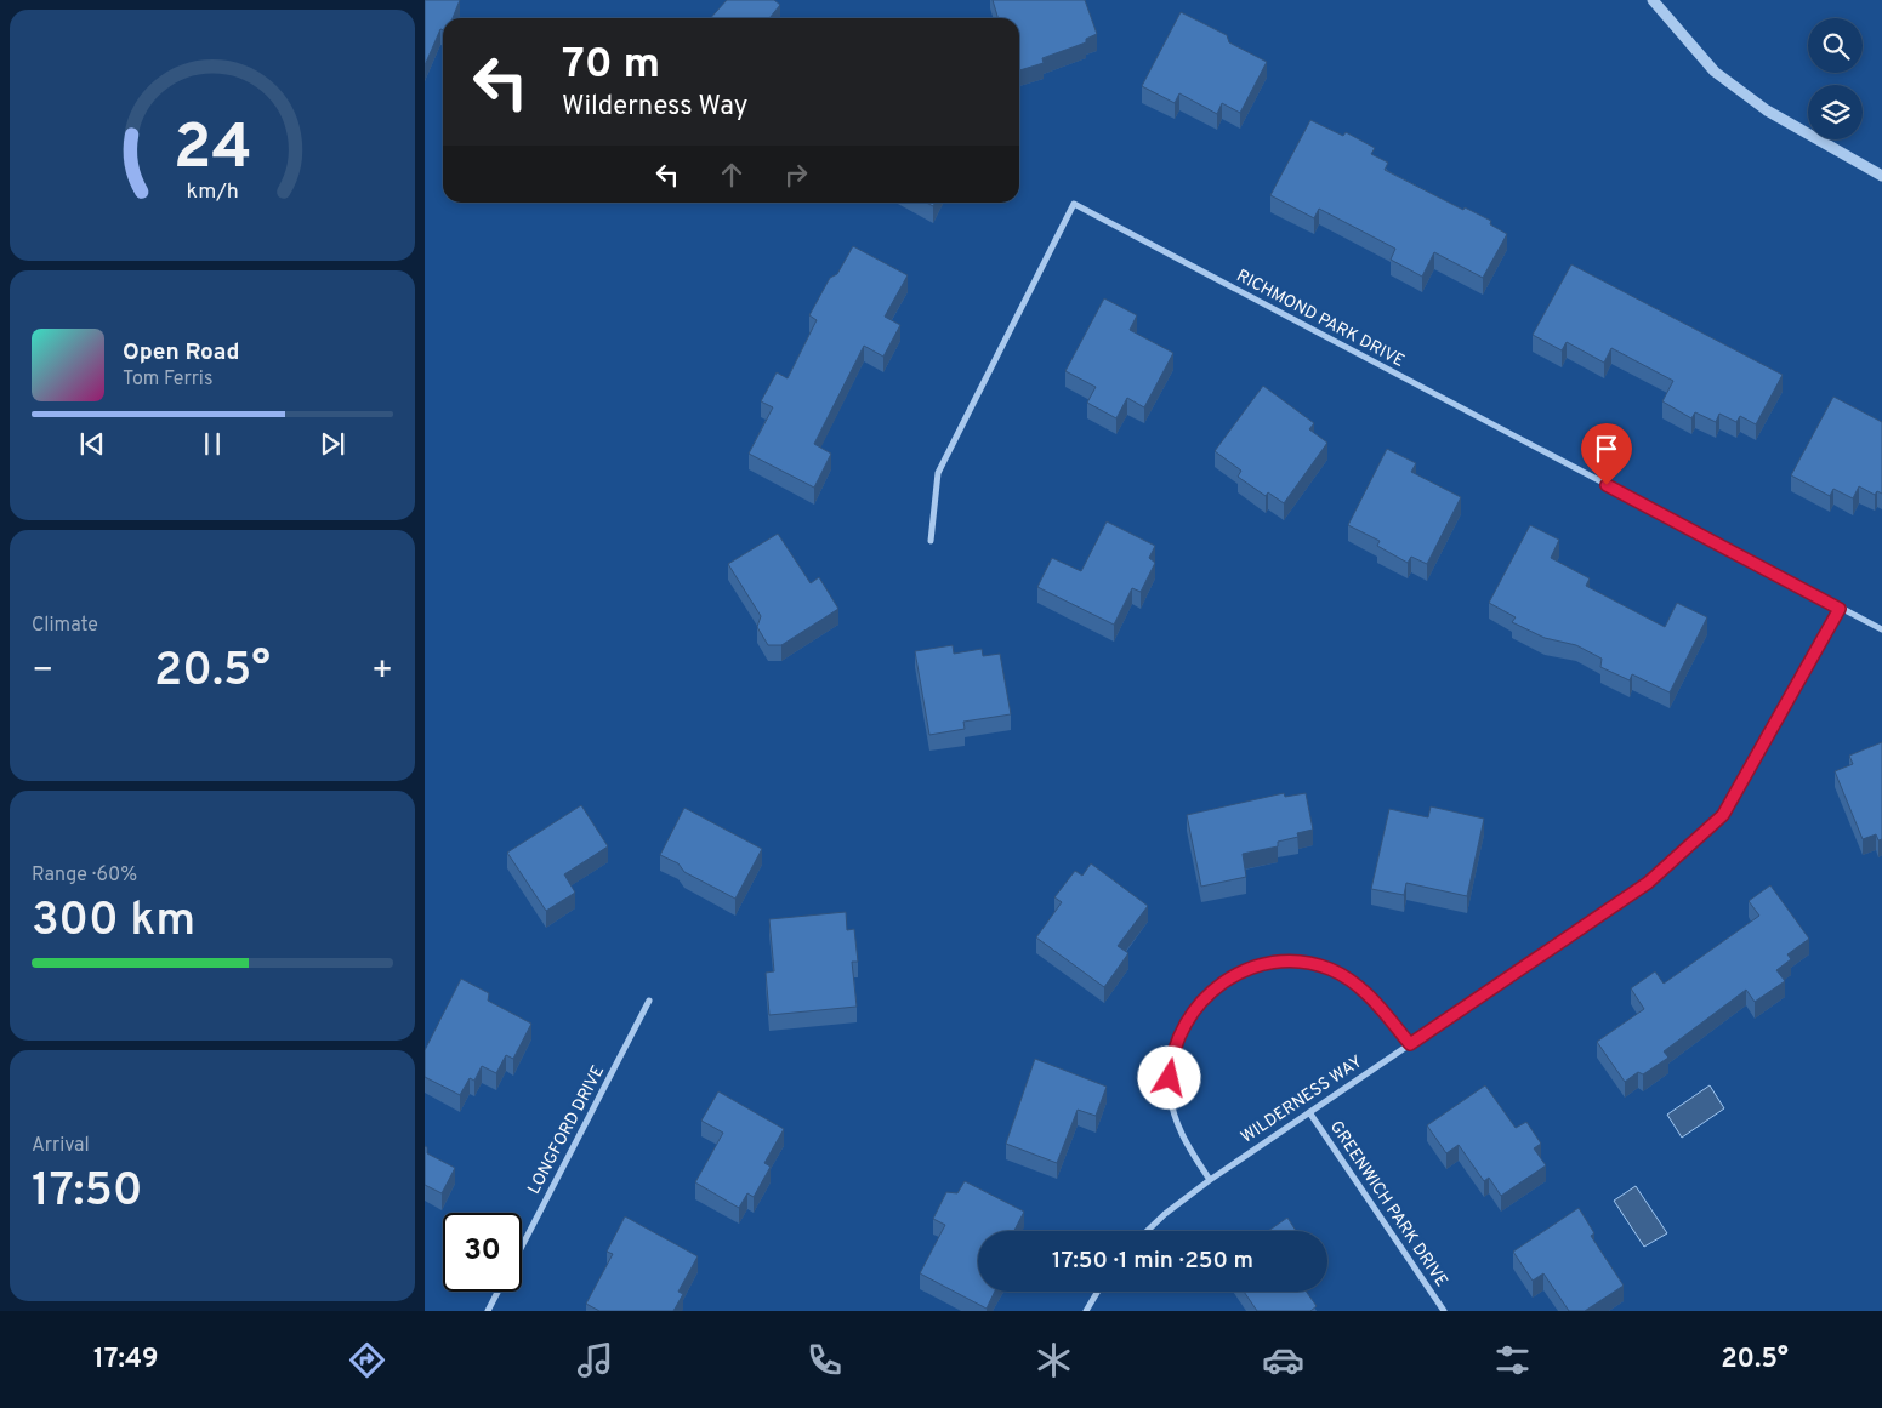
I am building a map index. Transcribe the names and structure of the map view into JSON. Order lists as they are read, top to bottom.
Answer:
{
  "streets": {
    "street": [
      "RICHMOND PARK DRIVE",
      "WILDERNESS WAY",
      "LONGFORD DRIVE",
      "GREENWICH PARK DRIVE"
    ]
  },
  "crossings": [
    ["RICHMOND PARK DRIVE", "WILDERNESS WAY"],
    ["WILDERNESS WAY", "GREENWICH PARK DRIVE"]
  ],
  "page": {
    "turn": ["70 m", "Wilderness Way"],
    "song": ["Open Road", "Tom Ferris"],
    "tile": [
      "Climate",
      ["Range · 60%", "300 km"],
      ["Arrival", "17:50"]
    ],
    "heat": ["−", "20.5°", "+"],
    "limit": "30",
    "trip": "17:50 · 1 min · 250 m",
    "tabs": ["17:49", "20.5°"],
    "gauge": ["24", "km/h"]
  }
}
